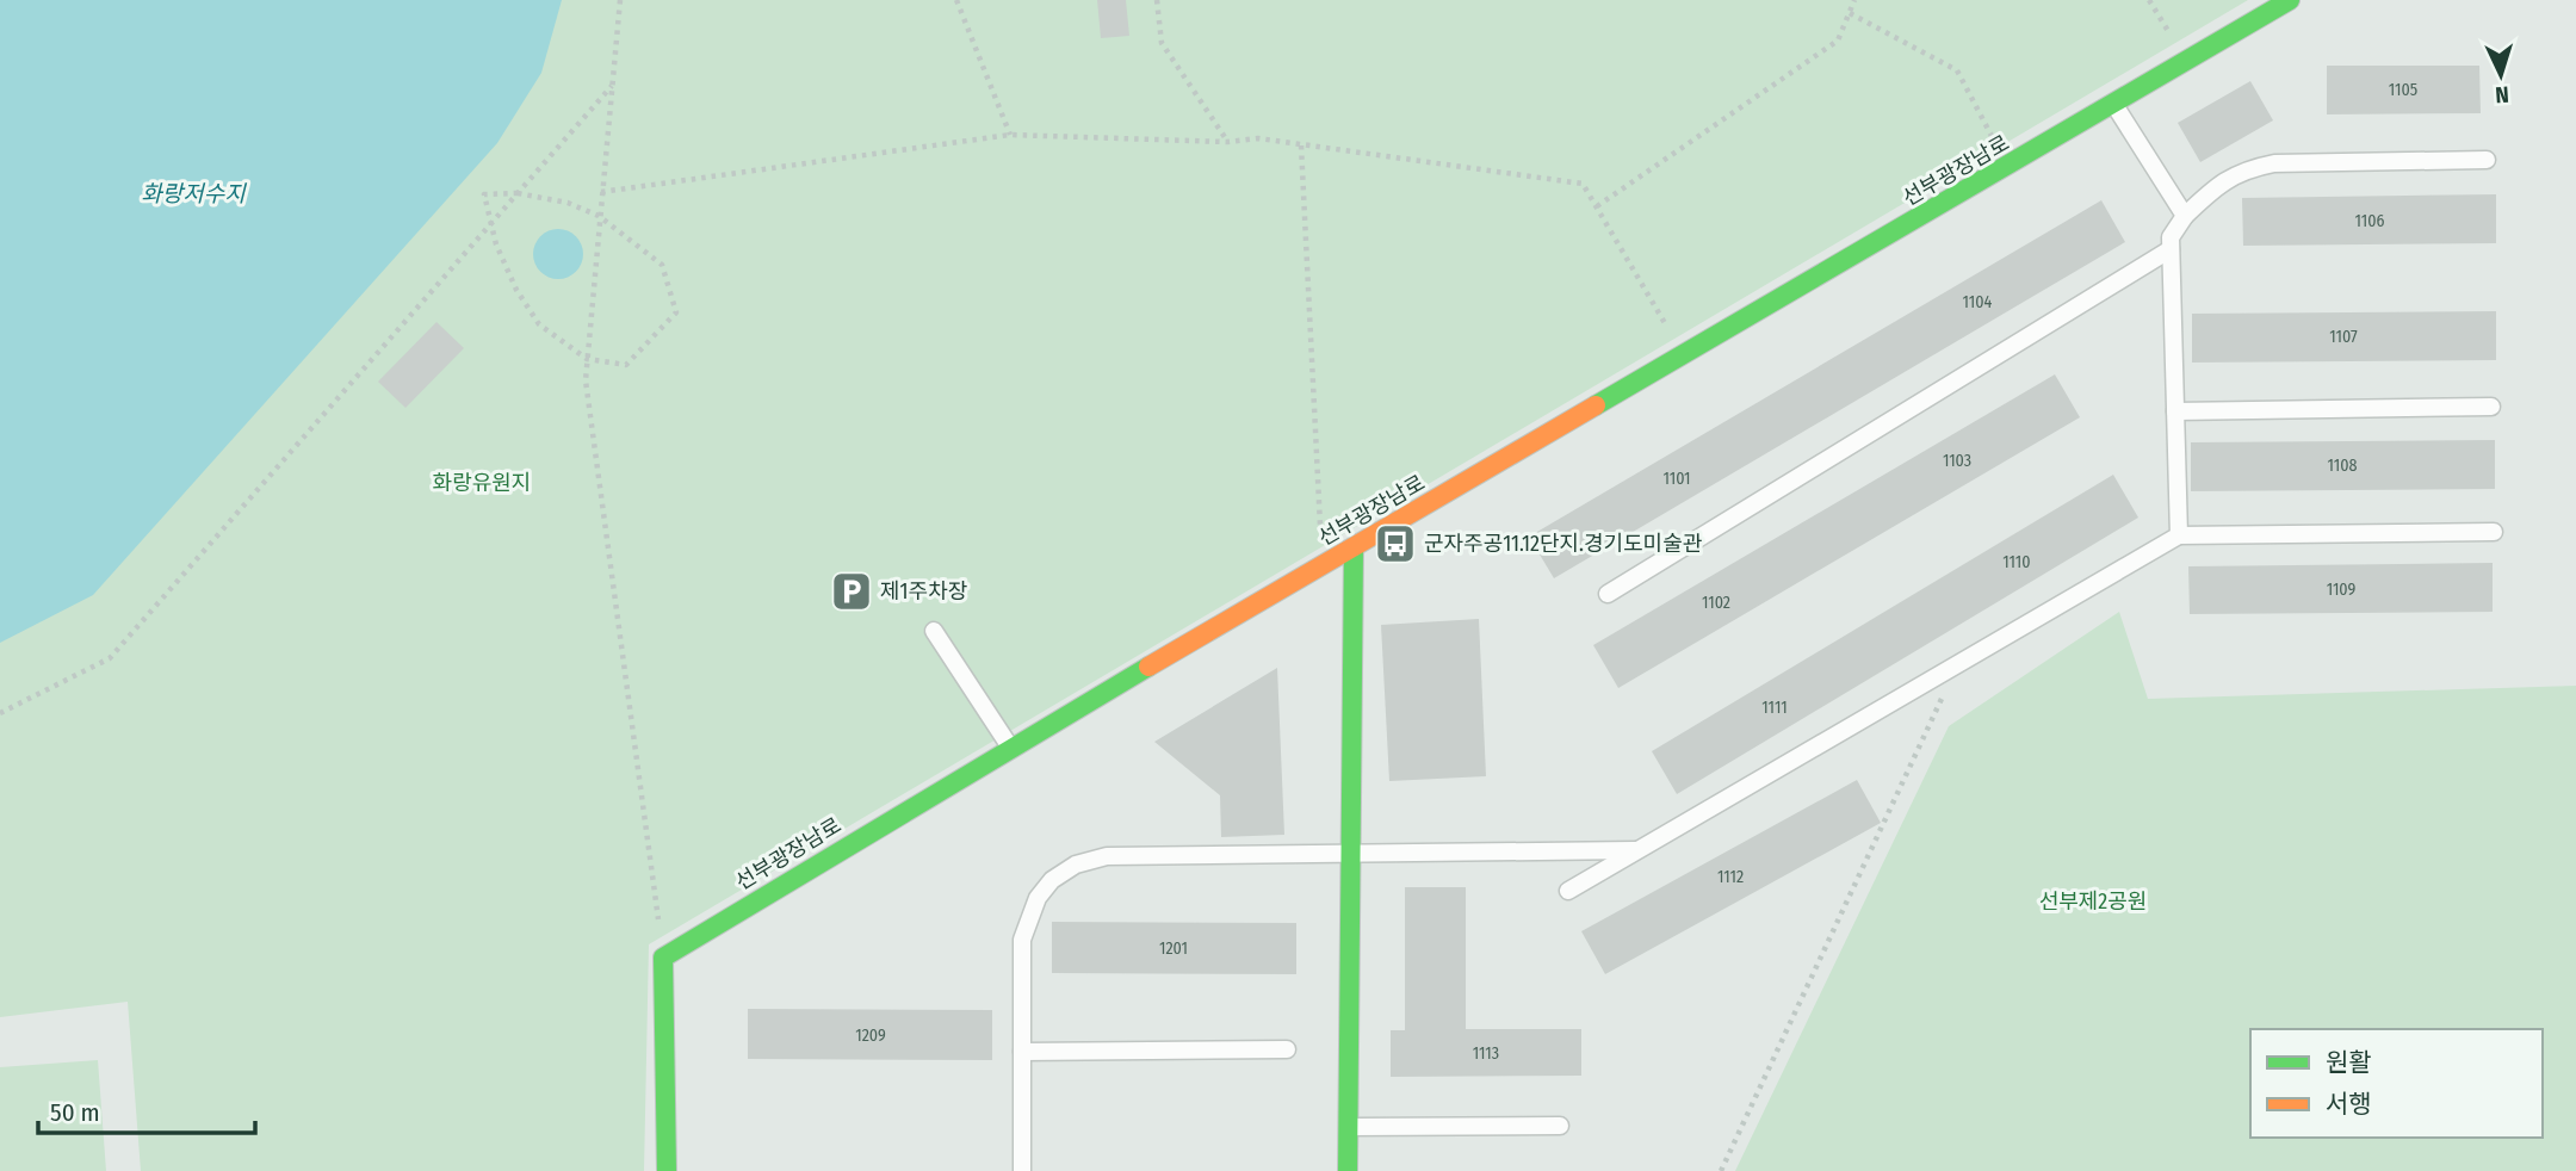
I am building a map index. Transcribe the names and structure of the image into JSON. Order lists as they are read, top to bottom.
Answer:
{
  "streets": {
    "street": ["선부광장남로"]
  },
  "water": ["화랑저수지"],
  "parks": ["화랑유원지", "선부제2공원"],
  "places": {
    "bus stop": ["군자주공11.12단지.경기도미술관"],
    "parking": ["제1주차장"]
  },
  "house_numbers": [
    "1105",
    "1106",
    "1104",
    "1107",
    "1103",
    "1108",
    "1101",
    "1110",
    "1109",
    "1102",
    "1111",
    "1112",
    "1201",
    "1209",
    "1113"
  ],
  "legend": ["원활", "서행"],
  "scale_bar": "50 m",
  "north": "bottom"
}
